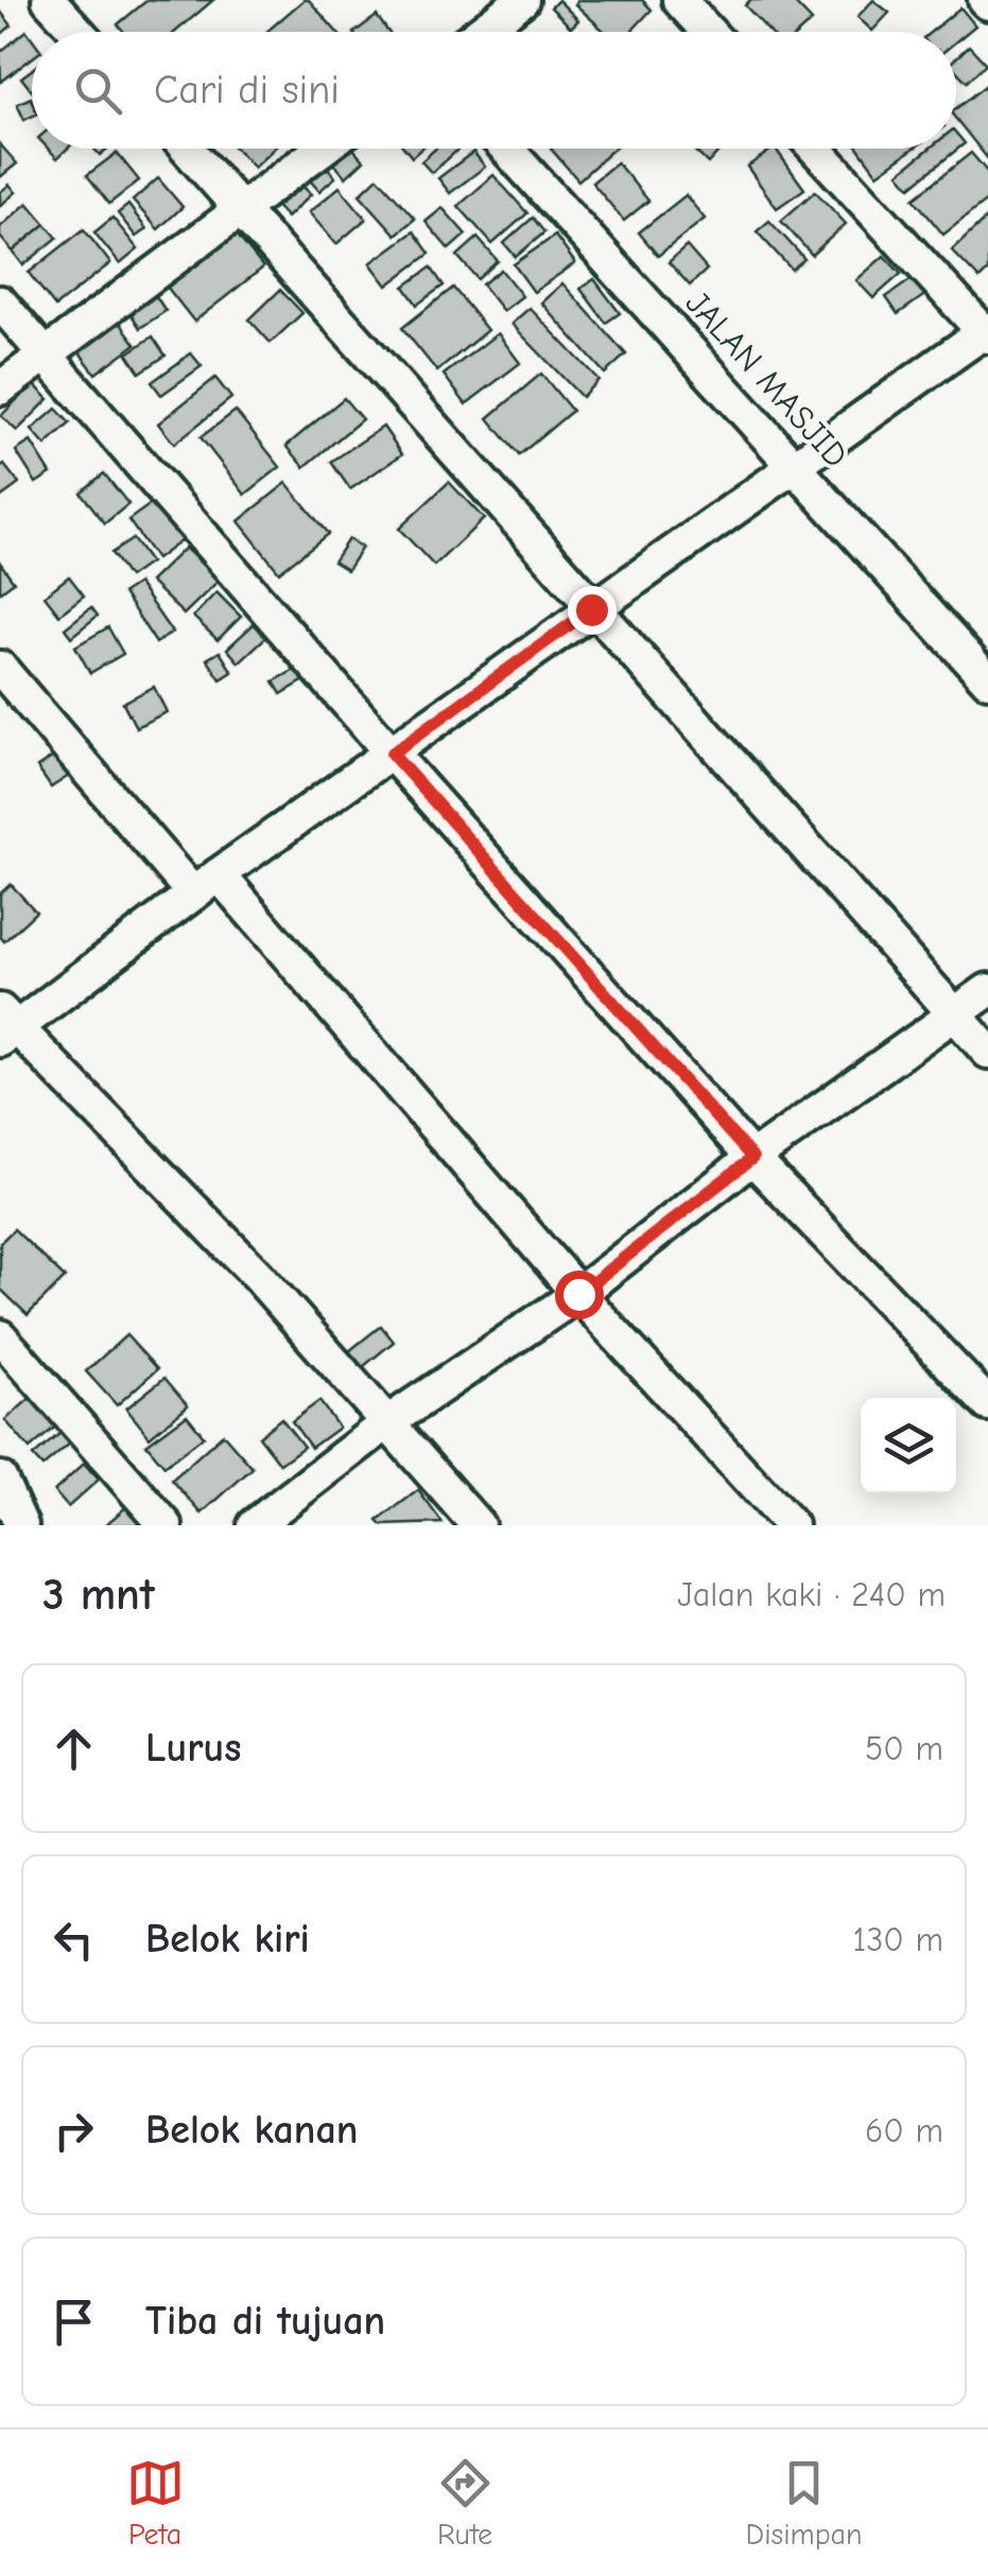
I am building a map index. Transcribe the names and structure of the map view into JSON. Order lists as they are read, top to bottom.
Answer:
{
  "streets": {
    "street": ["JALAN MASJID"]
  },
  "page": {
    "search": "Cari di sini",
    "heading": ["3 mnt", "Jalan kaki · 240 m"],
    "list": [
      ["Lurus", "50 m"],
      ["Belok kiri", "130 m"],
      ["Belok kanan", "60 m"],
      "Tiba di tujuan"
    ],
    "nav": ["Peta", "Rute", "Disimpan"]
  }
}
